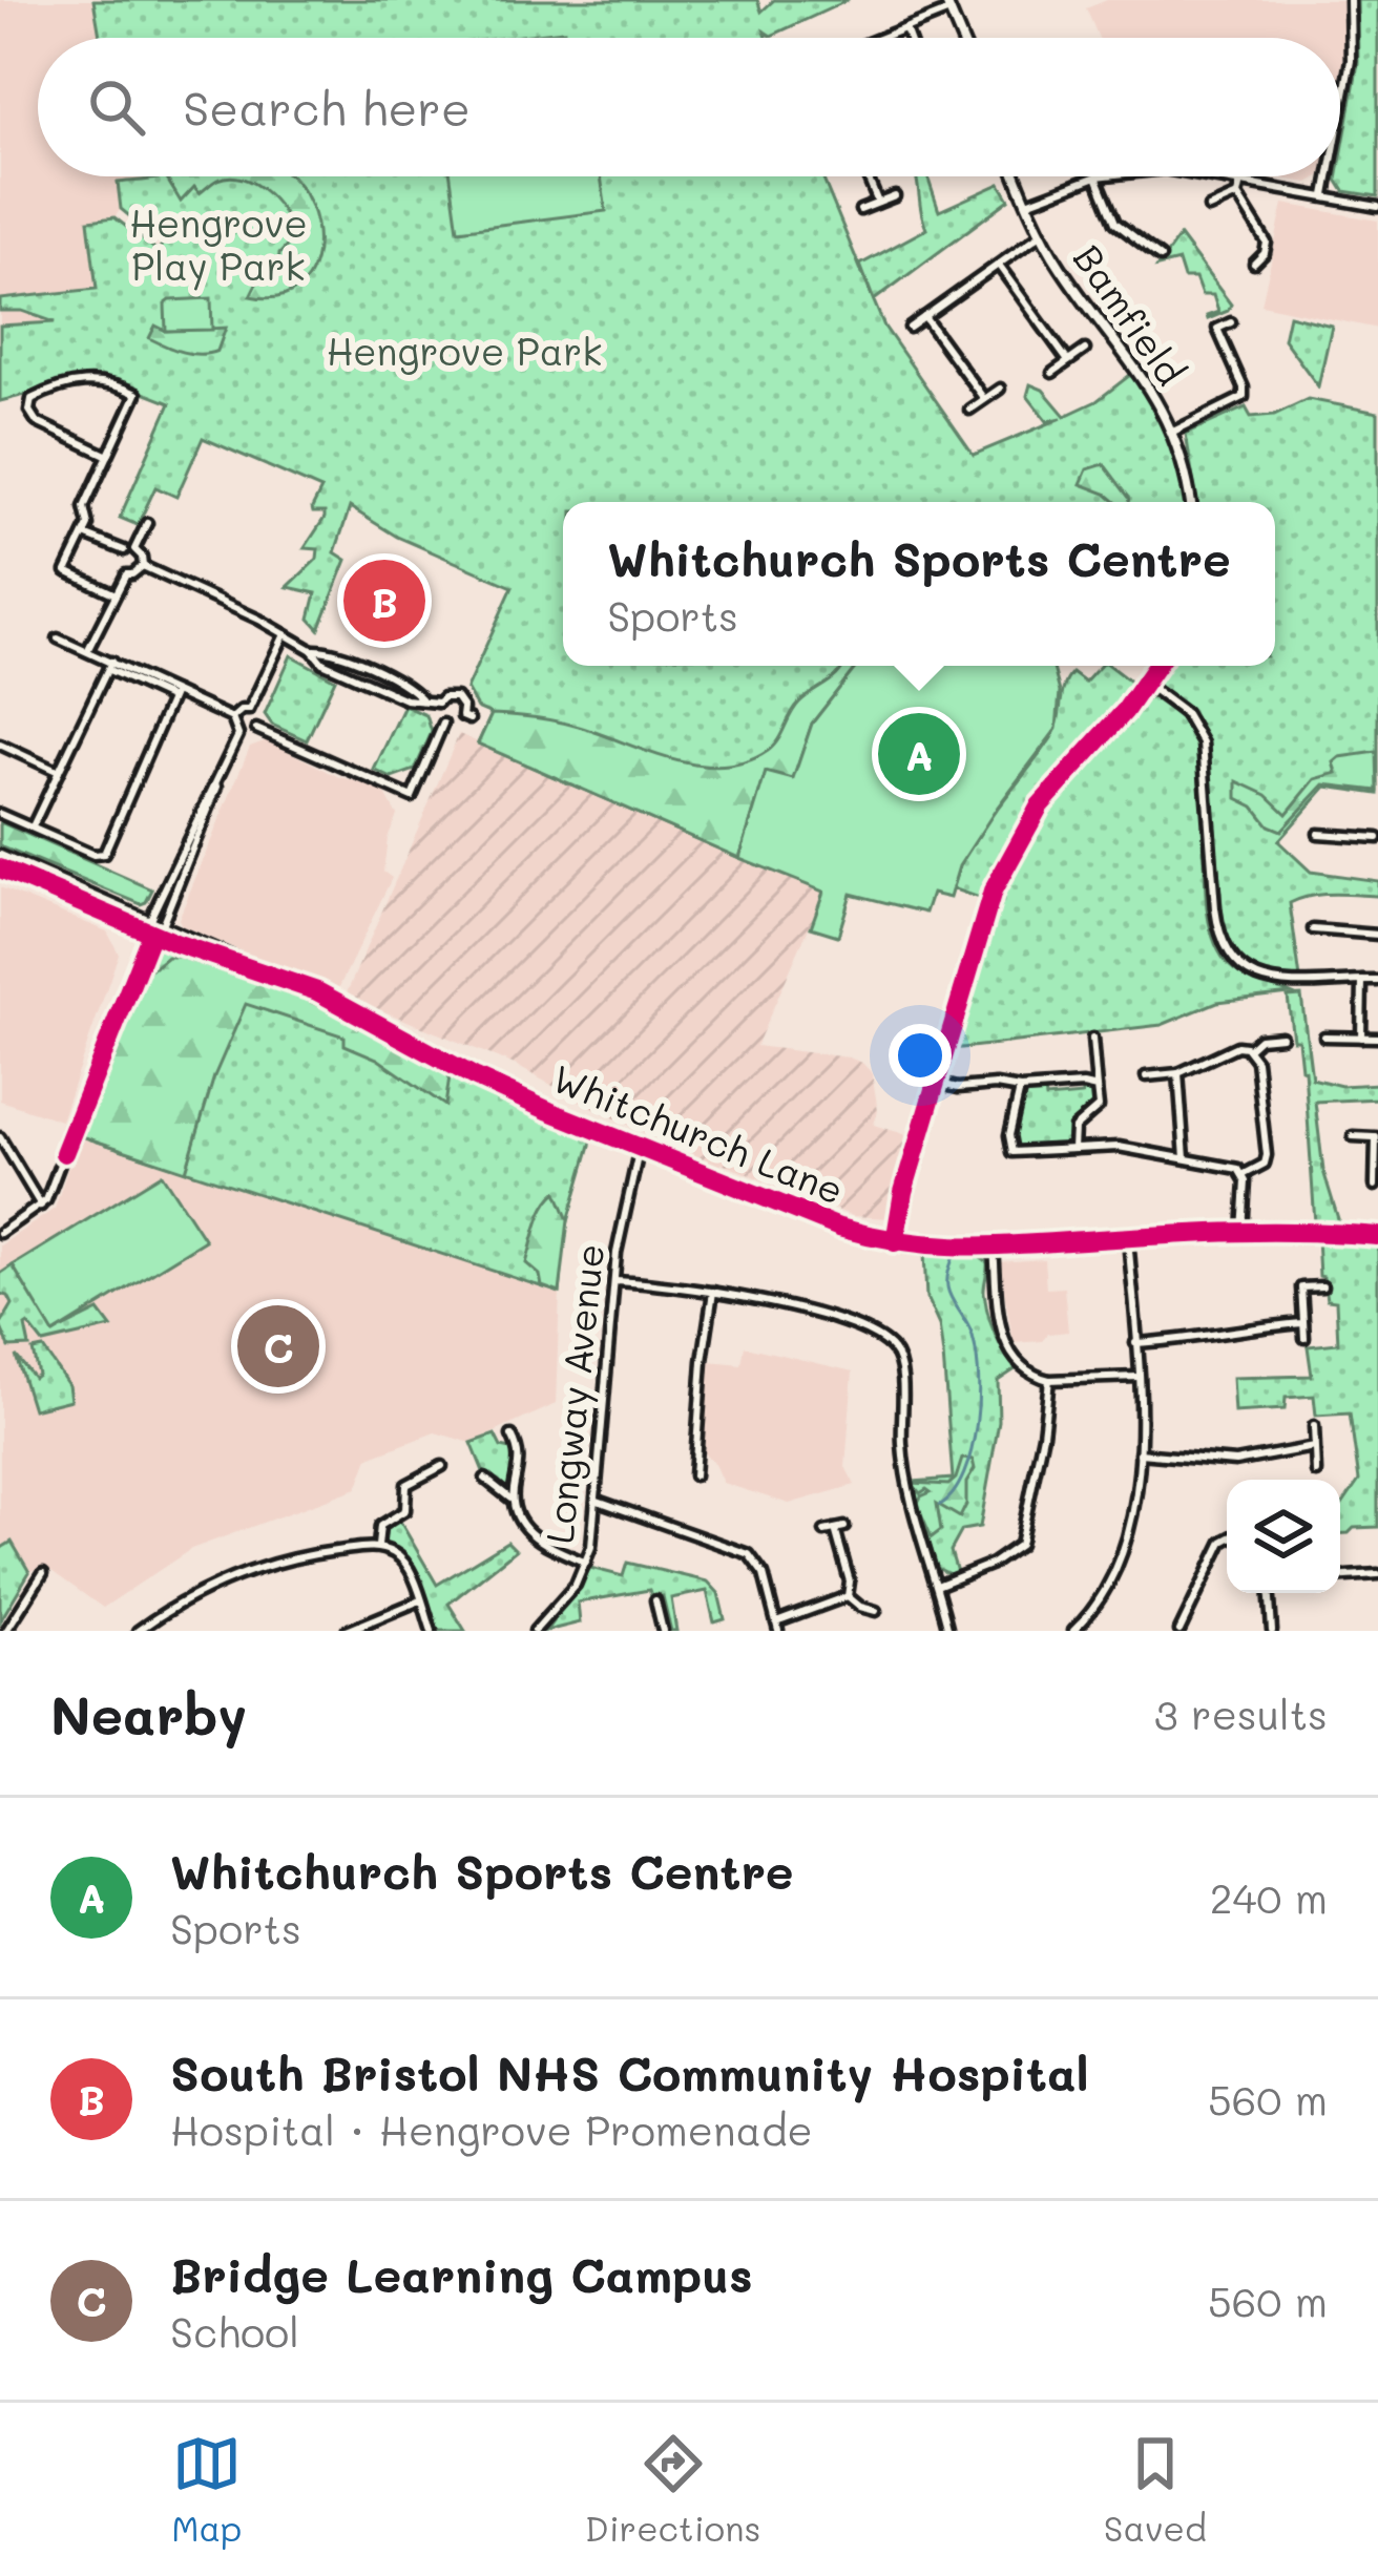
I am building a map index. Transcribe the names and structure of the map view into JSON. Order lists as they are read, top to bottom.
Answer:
{
  "streets": {
    "street": ["Bamfield", "Whitchurch Lane", "Longway Avenue"]
  },
  "crossings": [
    ["Whitchurch Lane", "Longway Avenue"]
  ],
  "parks": ["Hengrove Play Park", "Hengrove Park"],
  "page": {
    "search": "Search here",
    "popup": ["Whitchurch Sports Centre", "Sports"],
    "pins": ["B", "A", "C"],
    "heading": ["Nearby", "3 results"],
    "list": [
      {
        "mark": "A",
        "name": "Whitchurch Sports Centre",
        "note": "Sports",
        "value": "240 m"
      },
      {
        "mark": "B",
        "name": "South Bristol NHS Community Hospital",
        "note": "Hospital · Hengrove Promenade",
        "value": "560 m"
      },
      {
        "mark": "C",
        "name": "Bridge Learning Campus",
        "note": "School",
        "value": "560 m"
      }
    ],
    "nav": ["Map", "Directions", "Saved"]
  }
}
